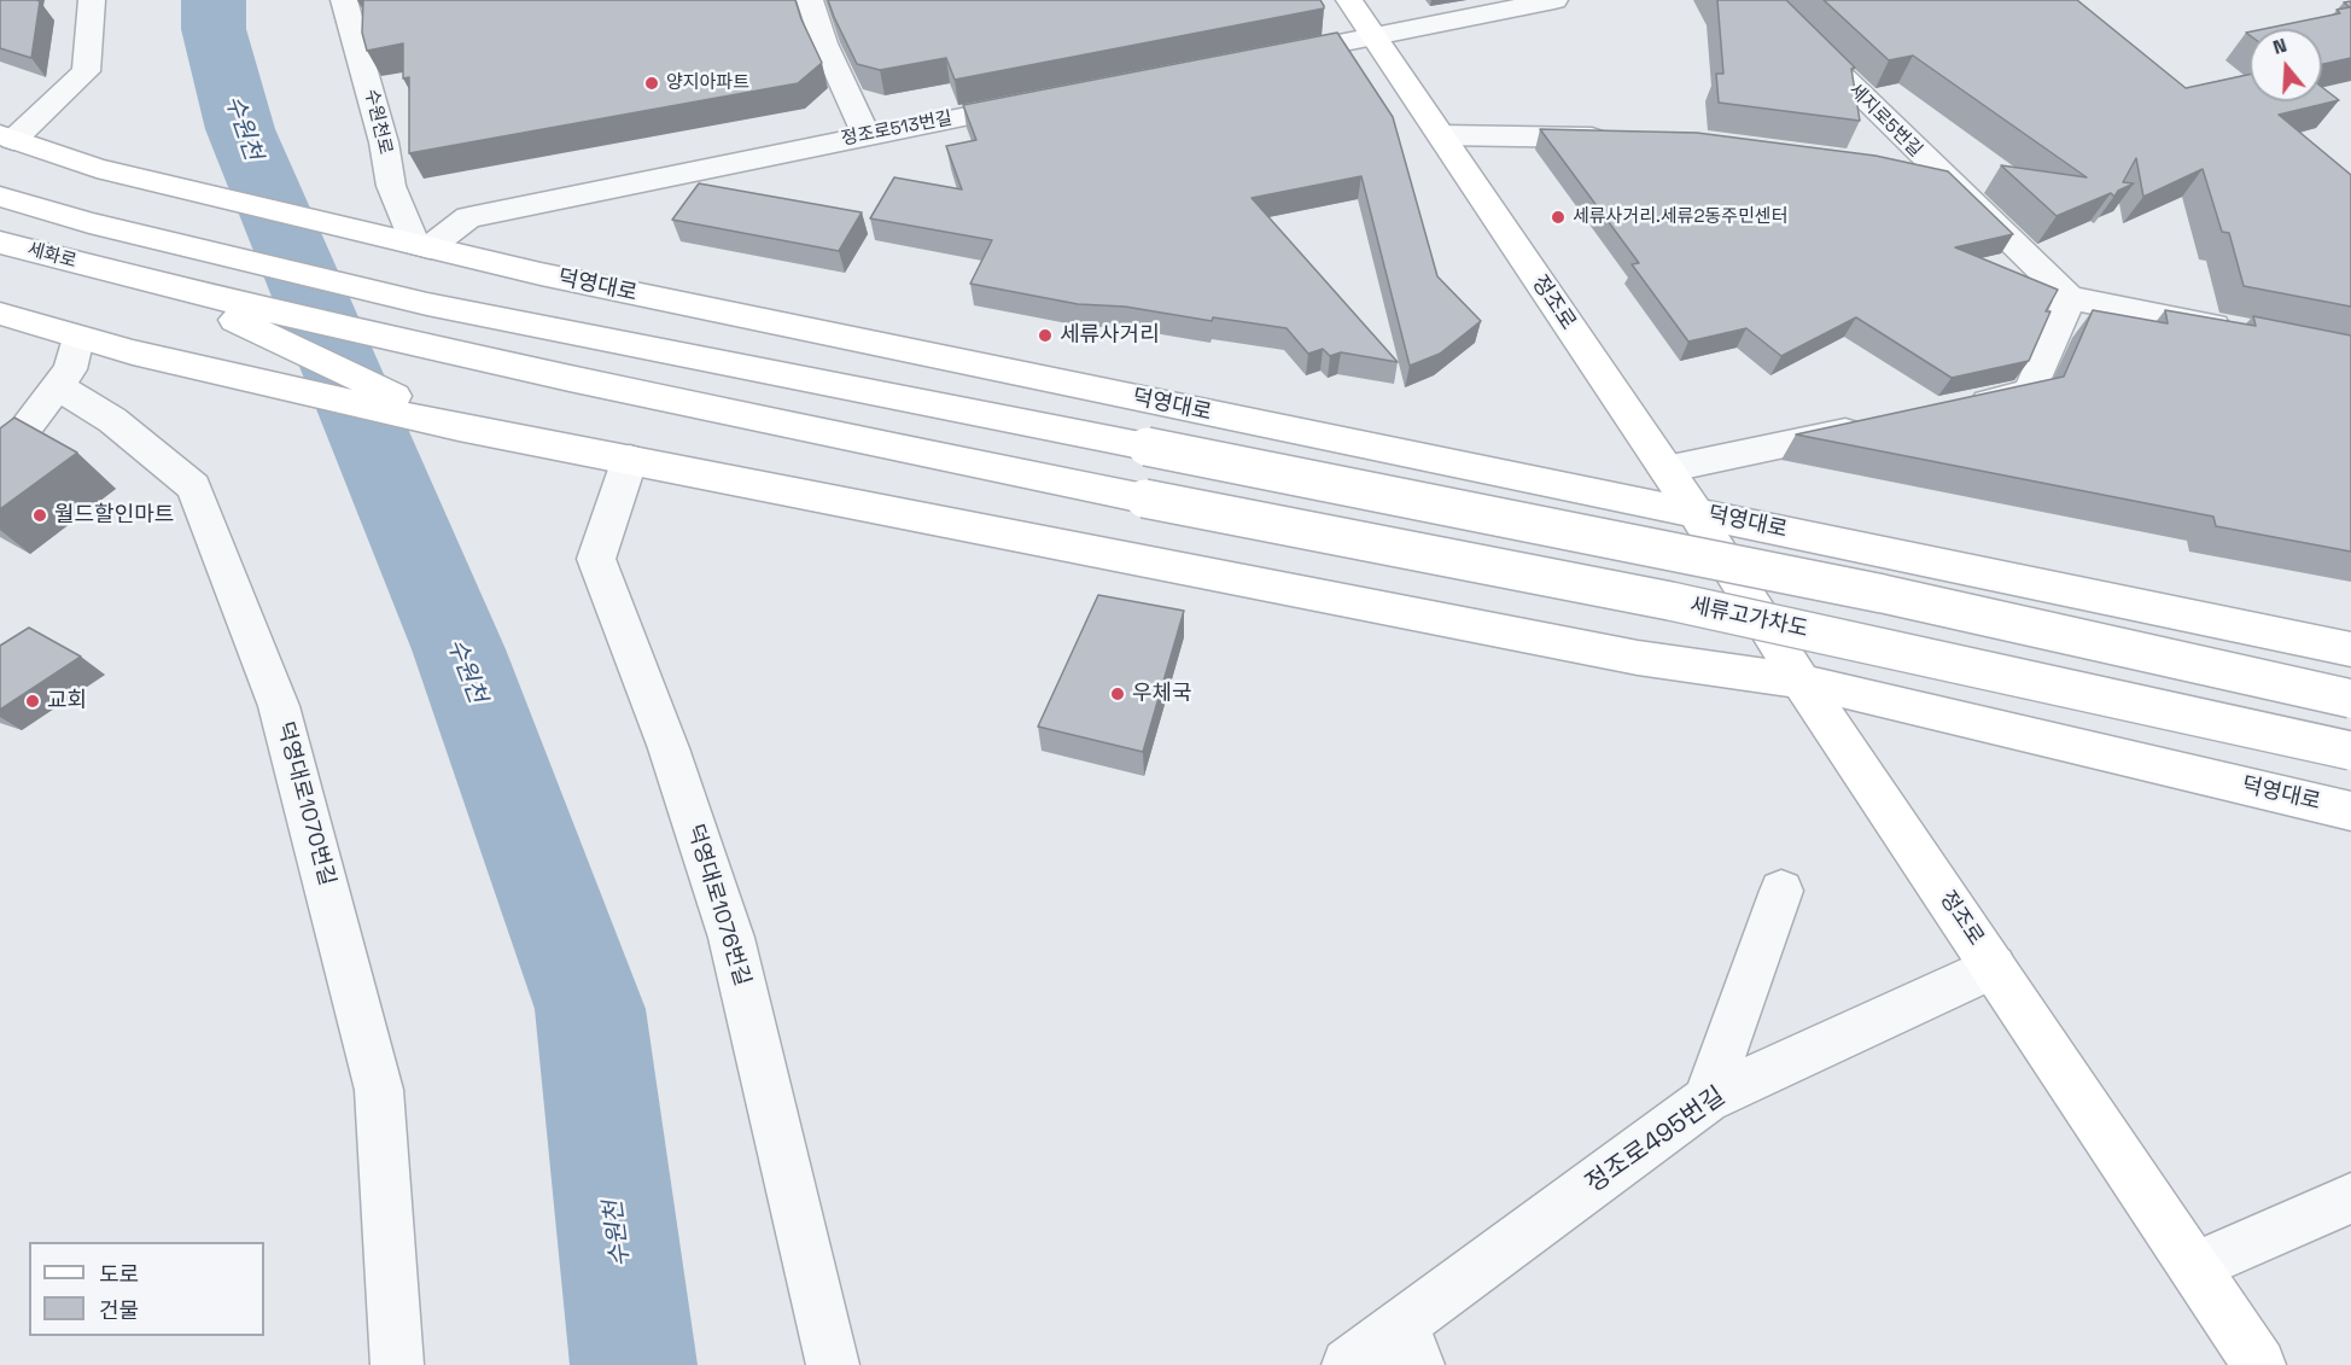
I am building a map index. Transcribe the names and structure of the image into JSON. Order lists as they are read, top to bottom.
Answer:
{
  "streets": {
    "main road": [
      "세화로",
      "덕영대로",
      "정조로",
      "세류고가차도"
    ],
    "street": [
      "세지로5번길",
      "수원천로",
      "정조로513번길",
      "덕영대로1070번길",
      "덕영대로1076번길",
      "정조로495번길"
    ]
  },
  "crossings": [
    ["수원천로", "정조로513번길"],
    ["수원천로", "세화로"],
    ["수원천로", "덕영대로"],
    ["정조로513번길", "세화로"],
    ["정조로513번길", "덕영대로"],
    ["세화로", "덕영대로"],
    ["세화로", "세류고가차도"],
    ["덕영대로", "정조로"],
    ["덕영대로", "덕영대로1076번길"],
    ["정조로", "정조로495번길"]
  ],
  "water": ["수원천"],
  "places": [
    "양지아파트",
    "세류사거리.세류2동주민센터",
    "세류사거리",
    "월드할인마트",
    "우체국",
    "교회"
  ],
  "legend": ["도로", "건물"],
  "north": "top"
}
